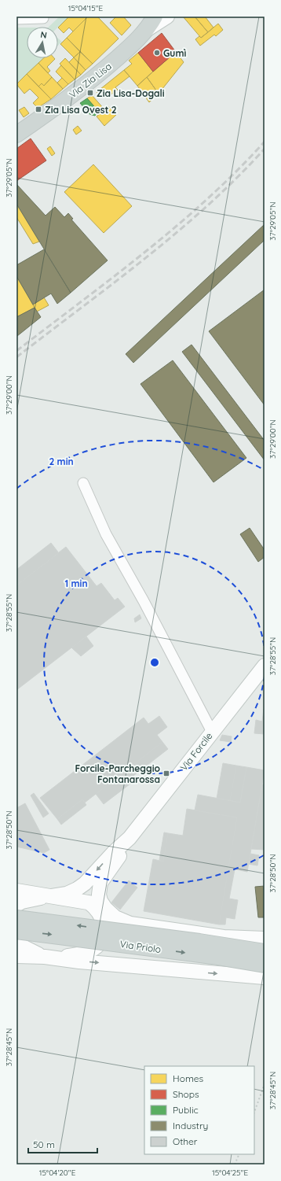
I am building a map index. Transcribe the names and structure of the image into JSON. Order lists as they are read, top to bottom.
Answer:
{
  "streets": {
    "main road": ["Via Zia Lisa", "Via Priolo"],
    "street": ["Via Forcile"]
  },
  "places": {
    "other": ["Gumì"],
    "transit": ["Zia Lisa-Dogali", "Zia Lisa Ovest 2", "Forcile-Parcheggio Fontanarossa"]
  },
  "legend": [
    "Homes",
    "Shops",
    "Public",
    "Industry",
    "Other"
  ],
  "scale_bar": "50 m",
  "north": "top",
  "coordinates": [
    "15°04'15\"E",
    "37°29'05\"N",
    "37°29'00\"N",
    "37°28'55\"N",
    "37°28'50\"N",
    "37°28'45\"N",
    "15°04'20\"E",
    "15°04'25\"E"
  ],
  "rings": ["2 min", "1 min"]
}
